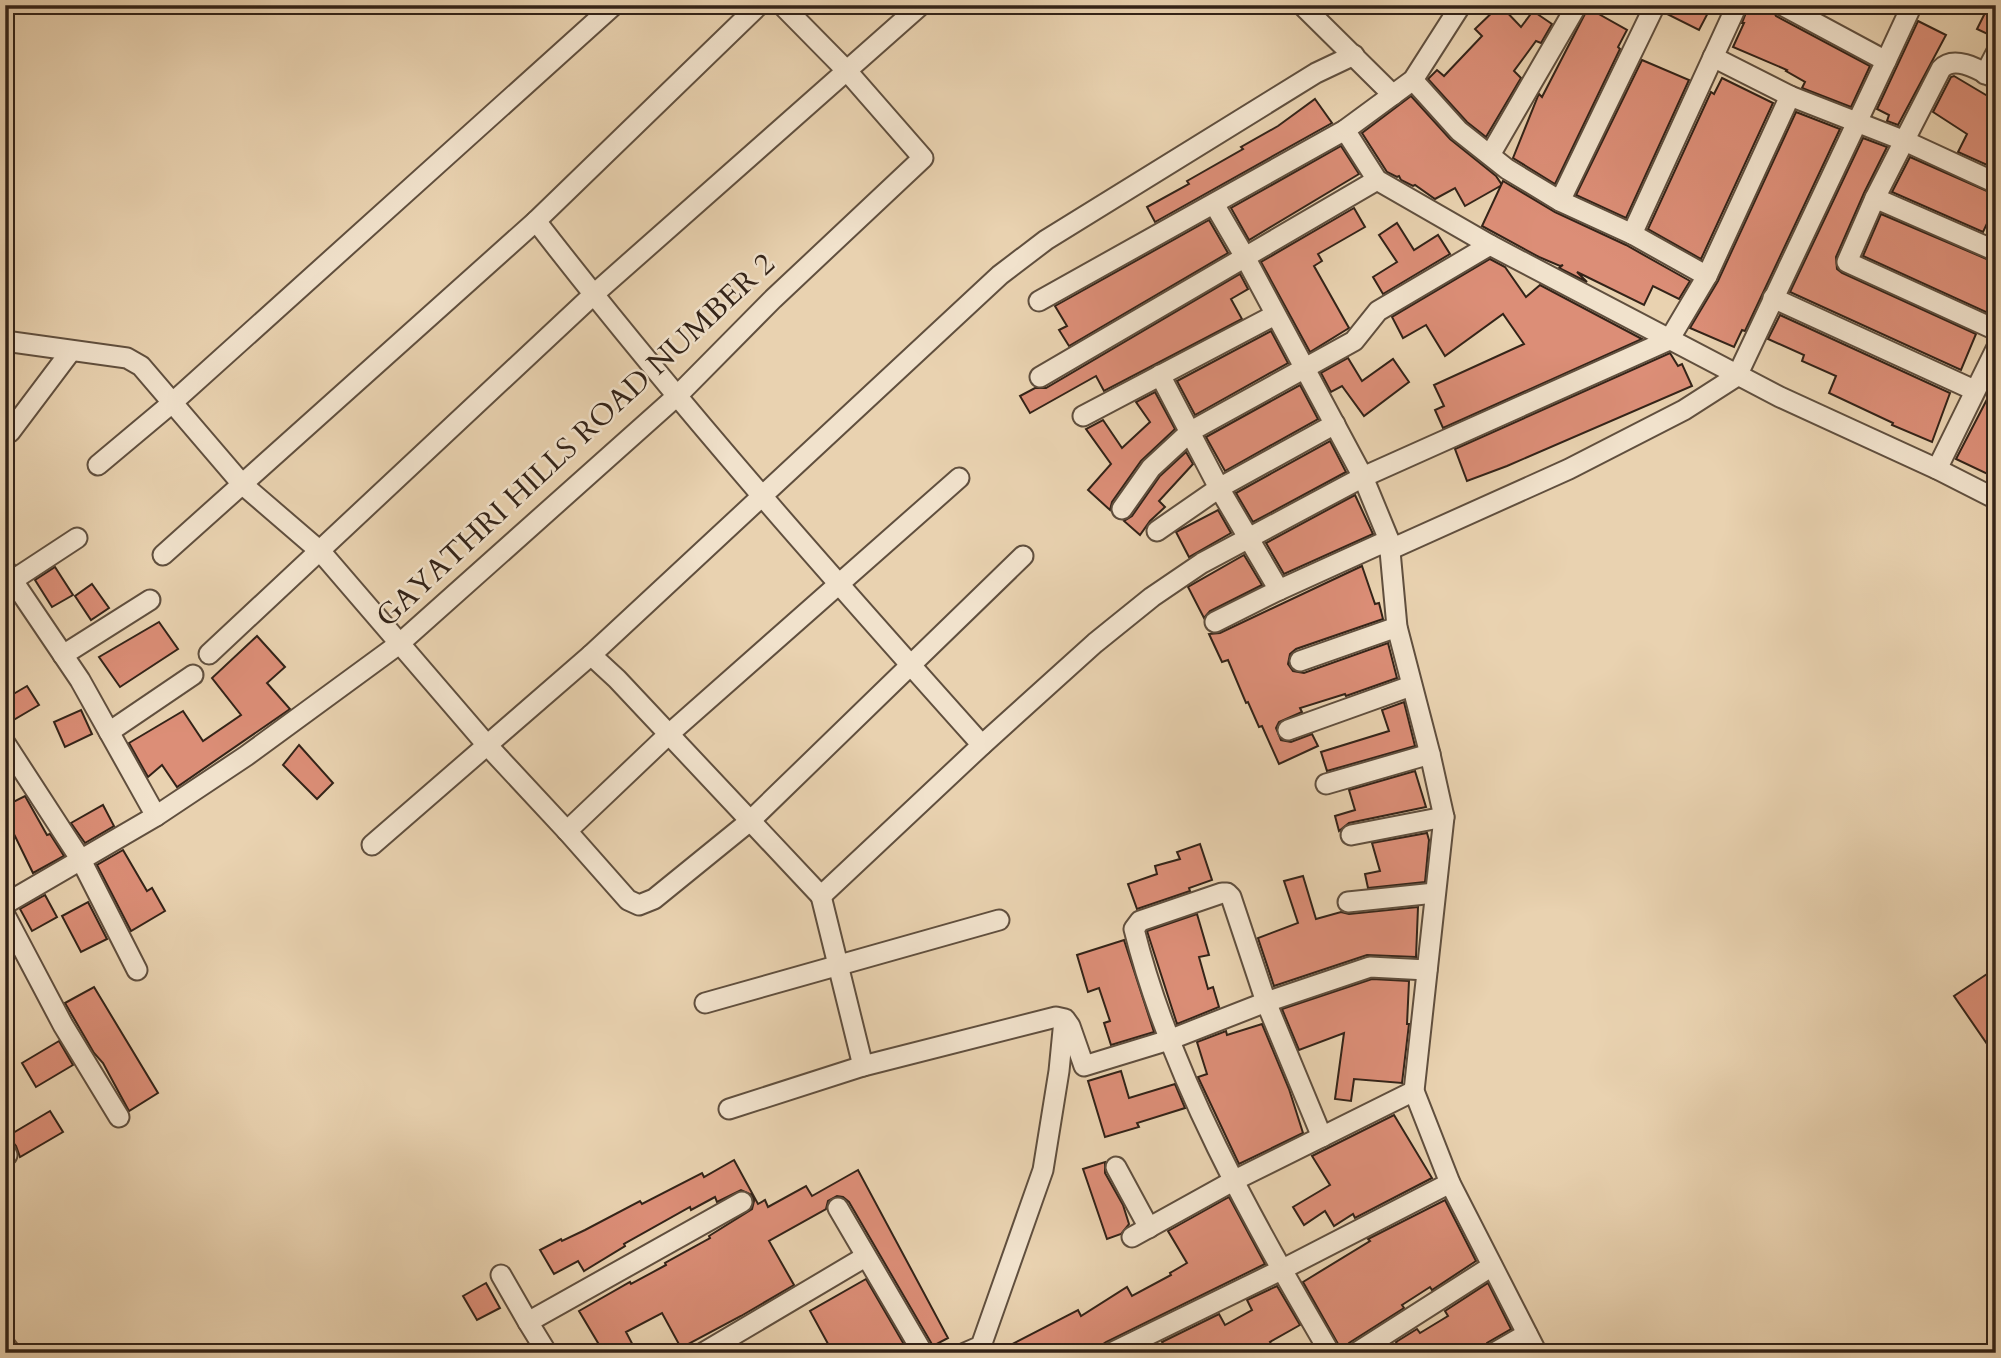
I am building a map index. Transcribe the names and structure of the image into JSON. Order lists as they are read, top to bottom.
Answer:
{
  "streets": {
    "street": ["GAYATHRI HILLS ROAD NUMBER 2"]
  }
}
